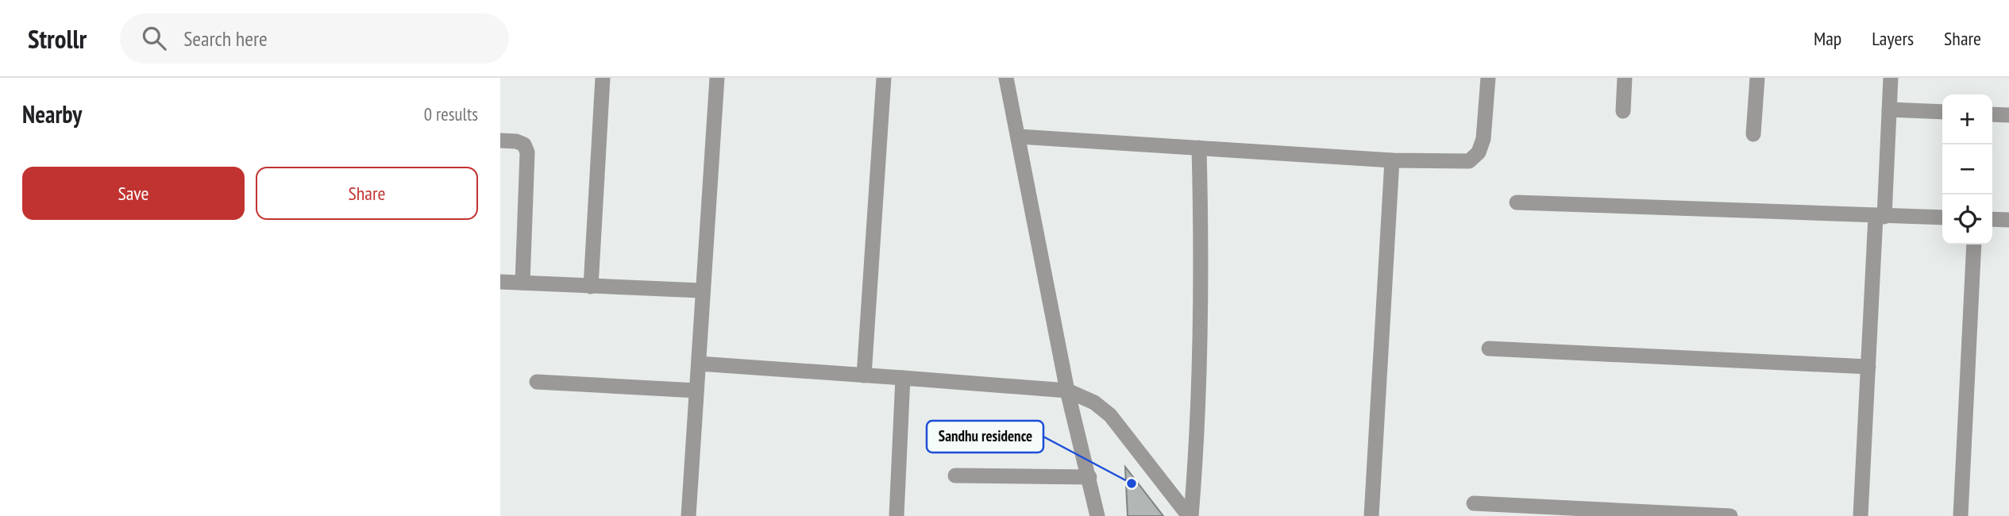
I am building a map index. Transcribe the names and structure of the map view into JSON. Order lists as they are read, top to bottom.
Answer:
{
  "places": ["Sandhu residence"],
  "page": {
    "header": "Strollr",
    "search": "Search here",
    "nav": ["Map", "Layers", "Share"],
    "heading": ["Nearby", "0 results"],
    "map_buttons": ["+", "−"],
    "buttons": ["Save", "Share"]
  }
}
